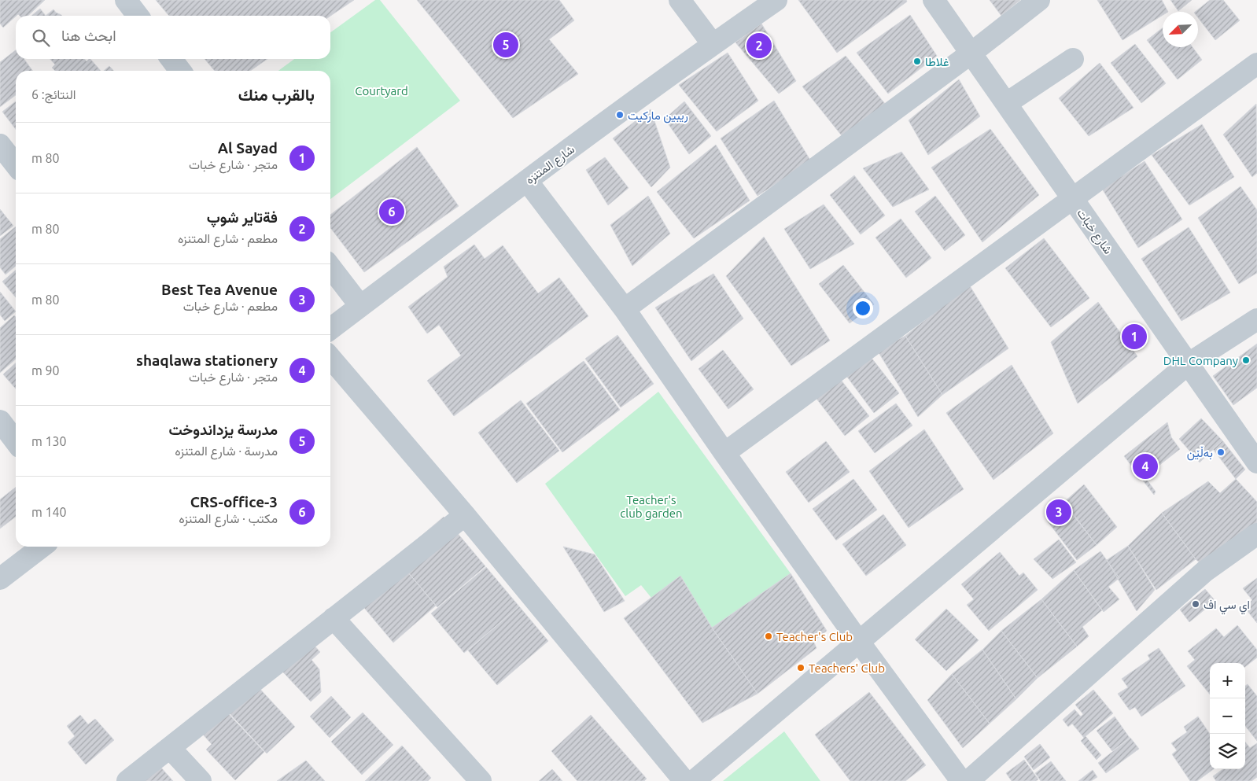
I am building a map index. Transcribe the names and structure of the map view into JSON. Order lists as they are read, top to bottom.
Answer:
{
  "streets": {
    "street": ["شارع المتنزه", "شارع خبات"]
  },
  "parks": ["Courtyard", "Teacher's club garden"],
  "places": [
    "غلاطا",
    "ريبين ماركيت",
    "DHL Company",
    "بەڵێن",
    "اي سي اف",
    "Teacher's Club",
    "Teachers' Club"
  ],
  "north": "bottom left",
  "page": {
    "search": "ابحث هنا",
    "pins": [
      "5",
      "2",
      "6",
      "1",
      "4",
      "3"
    ],
    "heading": ["بالقرب منك", "النتائج: 6"],
    "list": [
      {
        "mark": "1",
        "name": "Al Sayad",
        "note": "متجر · شارع خبات",
        "value": "80 m"
      },
      {
        "mark": "2",
        "name": "فةتاير شوپ",
        "note": "مطعم · شارع المتنزه",
        "value": "80 m"
      },
      {
        "mark": "3",
        "name": "Best Tea Avenue",
        "note": "مطعم · شارع خبات",
        "value": "80 m"
      },
      {
        "mark": "4",
        "name": "shaqlawa stationery",
        "note": "متجر · شارع خبات",
        "value": "90 m"
      },
      {
        "mark": "5",
        "name": "مدرسة يزداندوخت",
        "note": "مدرسة · شارع المتنزه",
        "value": "130 m"
      },
      {
        "mark": "6",
        "name": "CRS-office-3",
        "note": "مكتب · شارع المتنزه",
        "value": "140 m"
      }
    ],
    "map_buttons": ["+", "−"]
  }
}
